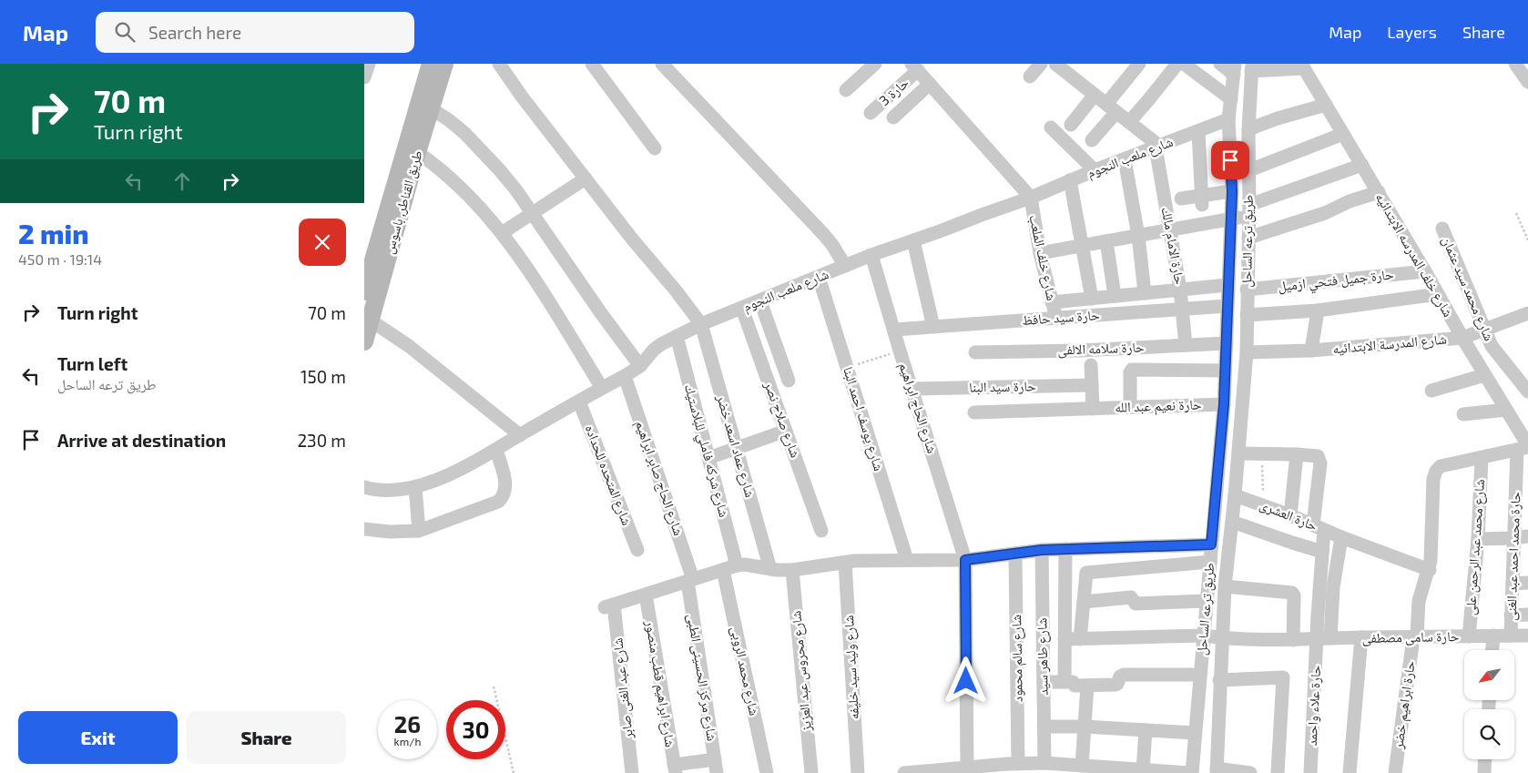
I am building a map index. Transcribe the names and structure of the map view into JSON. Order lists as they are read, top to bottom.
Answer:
{
  "streets": {
    "main road": ["طريق القناطر, باسوس"],
    "street": [
      "حارة 3",
      "شارع ملعب النجوم",
      "طريق ترعه الساحل",
      "حارة الامام مالك",
      "شارع خلف المدرسه الابتدائيه",
      "شارع خلف الملعب",
      "حارة جميل فتحي ازميل",
      "شارع محمد سيد عثمان",
      "حارة سيد حافظ",
      "شارع المدرسة الابتدائيه",
      "حارة سلامه الالفى",
      "حارة سيد البنا",
      "حارة نعيم عبد الله",
      "شارع الحاج ابراهيم",
      "شارع يوسف احمد البنا",
      "شارع صلاح نصر",
      "شارع عماد اسعد خضر",
      "شارع شركه فاملي للبلاستيك",
      "شارع المتحده للحداده",
      "شارع الحاج صابر ابراهيم",
      "حارة العشرى",
      "شارع محمد عبد الرحمن على",
      "حارة محمد احمد عبد الغنى",
      "حارة سامى مصطفى",
      "شارع طاهر سيد",
      "شارع سالم محمود",
      "شارع وليد سيد خليفه",
      "شارع محمد الروبى",
      "شارع محروس عبد العزيز",
      "شارع مركز الحسينى الطبى",
      "شارع ابراهيم قطب منصور",
      "شارع عبد الغنى صابر",
      "حارة ابراهيم خضر",
      "حارة علاء واحمد"
    ]
  },
  "crossings": [
    ["شارع ملعب النجوم", "طريق ترعه الساحل"],
    ["شارع ملعب النجوم", "حارة الامام مالك"],
    ["شارع ملعب النجوم", "شارع خلف الملعب"],
    ["شارع ملعب النجوم", "شارع الحاج ابراهيم"],
    ["شارع ملعب النجوم", "شارع يوسف احمد البنا"],
    ["شارع ملعب النجوم", "شارع صلاح نصر"],
    ["شارع ملعب النجوم", "شارع عماد اسعد خضر"],
    ["شارع ملعب النجوم", "شارع شركه فاملي للبلاستيك"],
    ["شارع ملعب النجوم", "شارع المتحده للحداده"],
    ["شارع ملعب النجوم", "شارع الحاج صابر ابراهيم"],
    ["طريق ترعه الساحل", "حارة جميل فتحي ازميل"],
    ["طريق ترعه الساحل", "حارة سيد حافظ"],
    ["طريق ترعه الساحل", "شارع المدرسة الابتدائيه"],
    ["طريق ترعه الساحل", "حارة سلامه الالفى"],
    ["طريق ترعه الساحل", "حارة نعيم عبد الله"],
    ["طريق ترعه الساحل", "حارة العشرى"],
    ["طريق ترعه الساحل", "حارة سامى مصطفى"],
    ["حارة الامام مالك", "حارة سيد حافظ"],
    ["حارة الامام مالك", "حارة سلامه الالفى"],
    ["شارع خلف المدرسه الابتدائيه", "حارة جميل فتحي ازميل"],
    ["شارع خلف المدرسه الابتدائيه", "شارع المدرسة الابتدائيه"],
    ["شارع خلف المدرسه الابتدائيه", "حارة محمد احمد عبد الغنى"],
    ["شارع خلف الملعب", "حارة سيد حافظ"],
    ["شارع محمد سيد عثمان", "شارع المدرسة الابتدائيه"],
    ["حارة سيد حافظ", "شارع الحاج ابراهيم"],
    ["حارة سيد البنا", "شارع الحاج ابراهيم"],
    ["شارع الحاج صابر ابراهيم", "شارع مركز الحسينى الطبى"],
    ["حارة العشرى", "حارة ابراهيم خضر"],
    ["شارع محمد عبد الرحمن على", "حارة سامى مصطفى"],
    ["شارع محمد عبد الرحمن على", "حارة ابراهيم خضر"],
    ["حارة محمد احمد عبد الغنى", "حارة سامى مصطفى"],
    ["حارة سامى مصطفى", "شارع طاهر سيد"],
    ["حارة سامى مصطفى", "حارة ابراهيم خضر"],
    ["حارة سامى مصطفى", "حارة علاء واحمد"],
    ["شارع ابراهيم قطب منصور", "شارع عبد الغنى صابر"]
  ],
  "north": "bottom left",
  "page": {
    "header": "Map",
    "search": "Search here",
    "nav": ["Map", "Layers", "Share"],
    "turn": ["70 m", "Turn right"],
    "heading": ["2 min", "450 m · 19:14"],
    "list": [
      {
        "name": "Turn right",
        "value": "70 m"
      },
      {
        "name": "Turn left",
        "note": "طريق ترعه الساحل",
        "value": "150 m"
      },
      {
        "name": "Arrive at destination",
        "value": "230 m"
      }
    ],
    "speed": "26 km/h",
    "limit": "30",
    "buttons": ["Exit", "Share"]
  }
}
